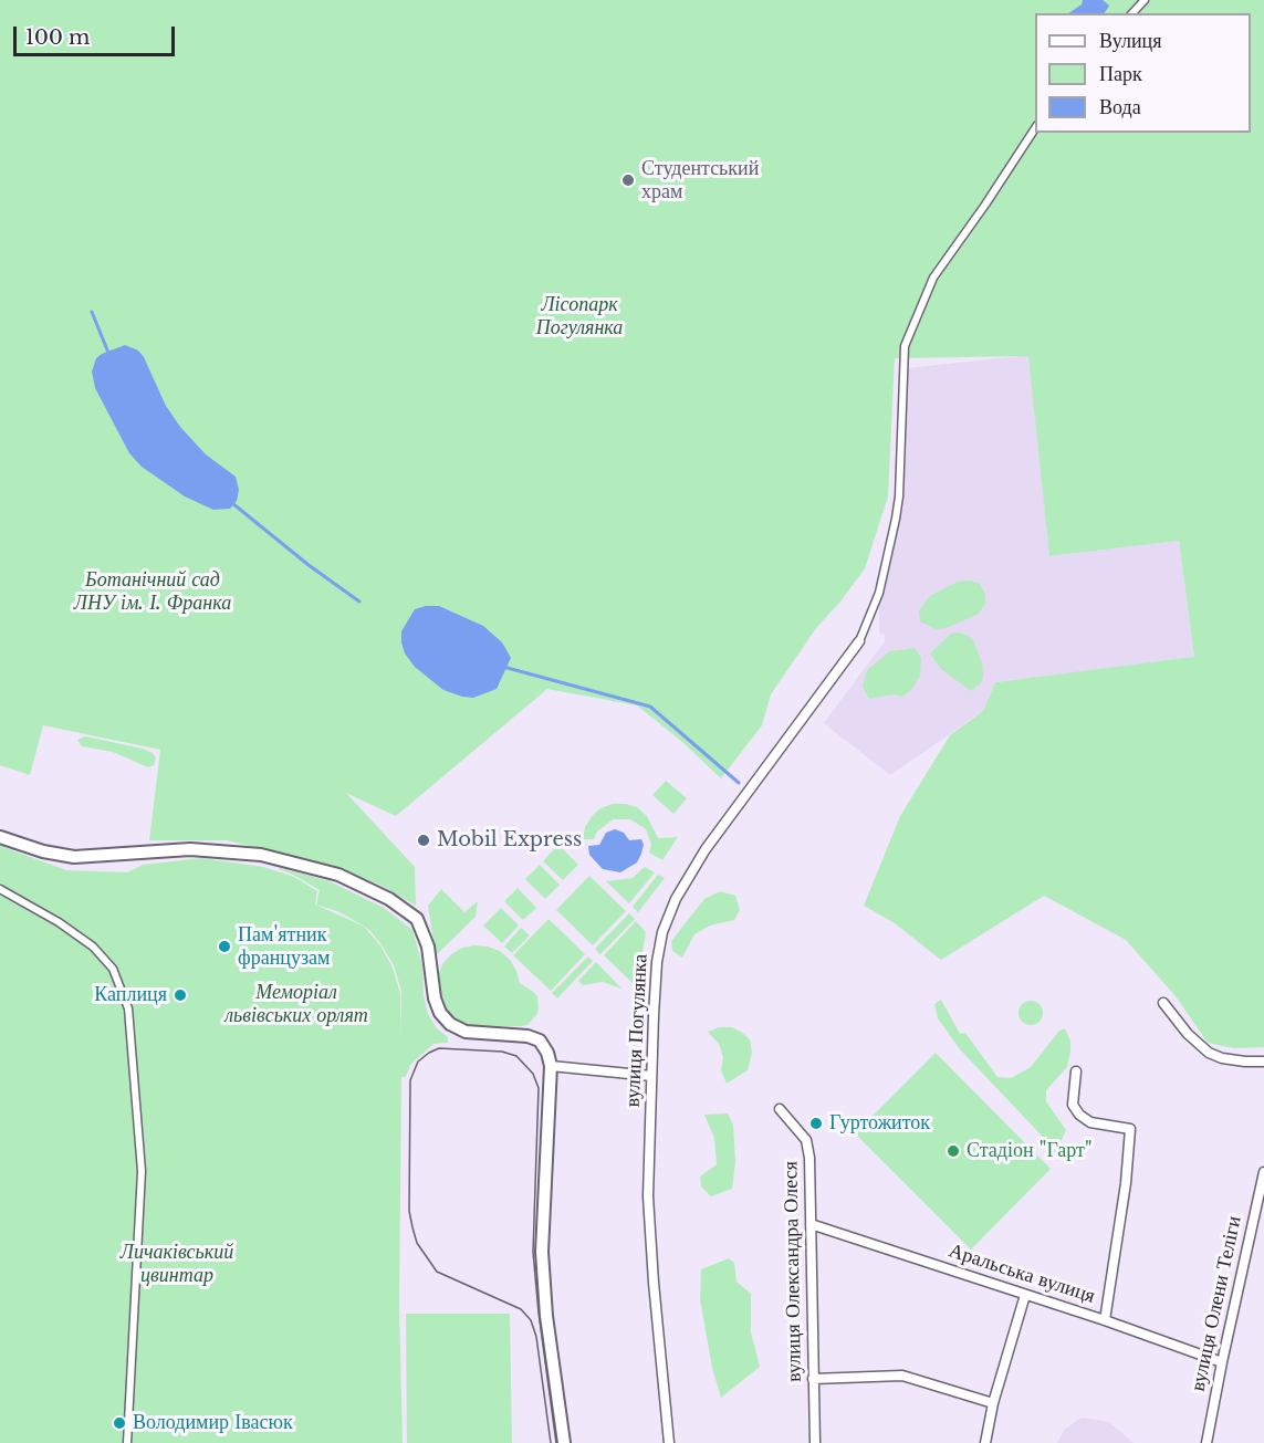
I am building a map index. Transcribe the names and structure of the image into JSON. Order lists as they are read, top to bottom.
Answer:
{
  "streets": {
    "street": [
      "вулиця Погулянка",
      "вулиця Олександра Олеся",
      "Аральська вулиця",
      "вулиця Олени Теліги"
    ]
  },
  "crossings": [
    ["вулиця Олександра Олеся", "Аральська вулиця"],
    ["Аральська вулиця", "вулиця Олени Теліги"]
  ],
  "parks": [
    "Лісопарк Погулянка",
    "Ботанічний сад ЛНУ ім. І. Франка",
    "Меморіал львівських орлят",
    "Личаківський цвинтар"
  ],
  "places": [
    "Студентський храм",
    "Mobil Express",
    "Пам'ятник французам",
    "Каплиця",
    "Гуртожиток",
    "Стадіон \"Гарт\"",
    "Володимир Івасюк"
  ],
  "legend": ["Вулиця", "Парк", "Вода"],
  "scale_bar": "100 m"
}
